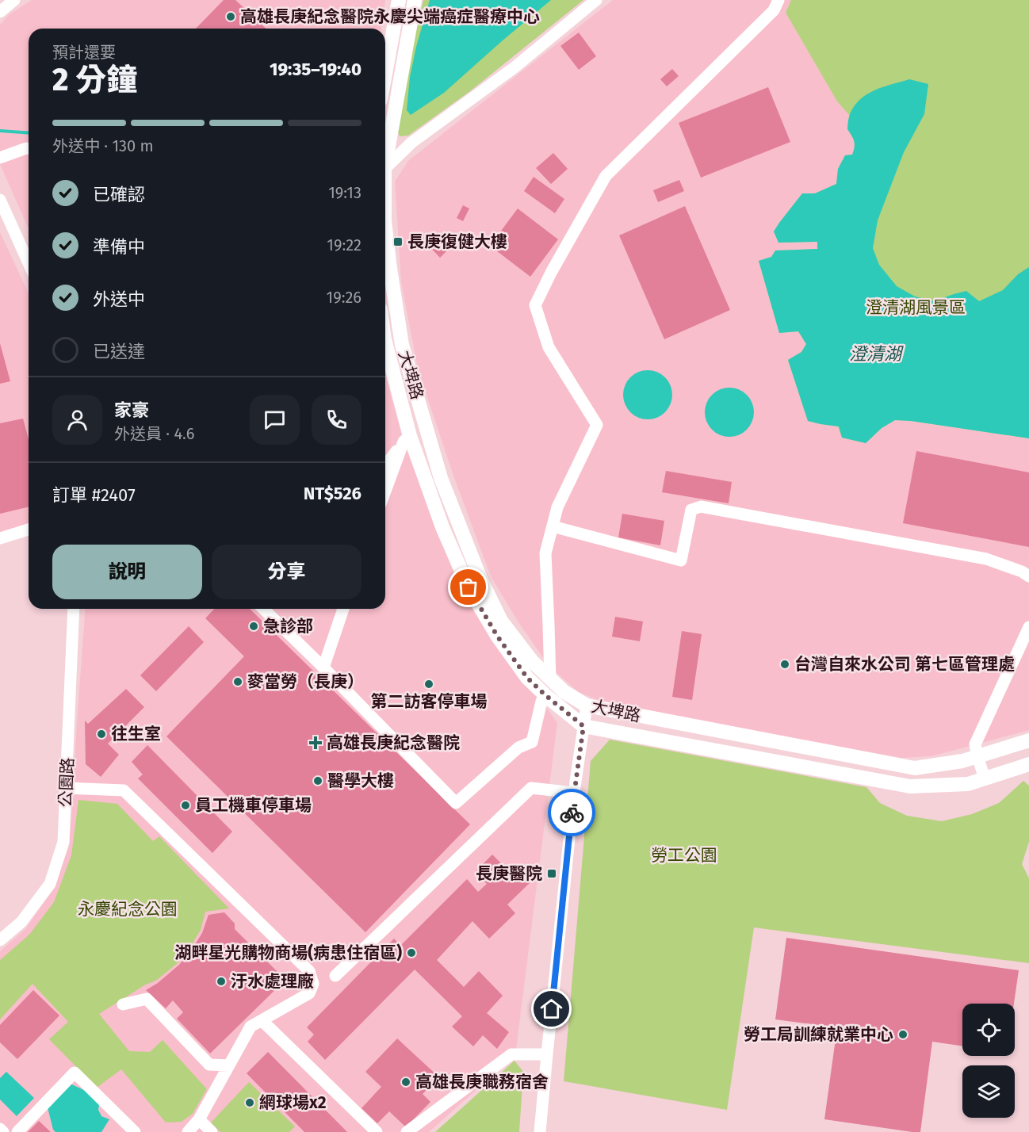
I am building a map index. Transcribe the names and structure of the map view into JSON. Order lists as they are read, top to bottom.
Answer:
{
  "streets": {
    "main road": ["大埤路"],
    "street": ["公園路"]
  },
  "water": ["澄清湖"],
  "parks": ["澄清湖風景區", "勞工公園", "永慶紀念公園"],
  "places": {
    "other": [
      "高雄長庚紀念醫院永慶尖端癌症醫療中心",
      "急診部",
      "台灣自來水公司 第七區管理處",
      "麥當勞（長庚）",
      "第二訪客停車場",
      "往生室",
      "醫學大樓",
      "員工機車停車場",
      "湖畔星光購物商場(病患住宿區)",
      "汙水處理廠",
      "勞工局訓練就業中心",
      "高雄長庚職務宿舍",
      "網球場x2"
    ],
    "transit": ["長庚復健大樓", "長庚醫院"],
    "health": ["高雄長庚紀念醫院"]
  },
  "page": {
    "heading": ["2 分鐘", "預計還要", "19:35–19:40"],
    "panel": [
      "家豪",
      "外送員 · 4.6",
      "訂單 #2407",
      "NT$526"
    ],
    "bar": "外送中 · 130 m",
    "list": [
      ["已確認", "19:13"],
      ["準備中", "19:22"],
      ["外送中", "19:26"],
      "已送達"
    ],
    "buttons": ["說明", "分享"]
  }
}
